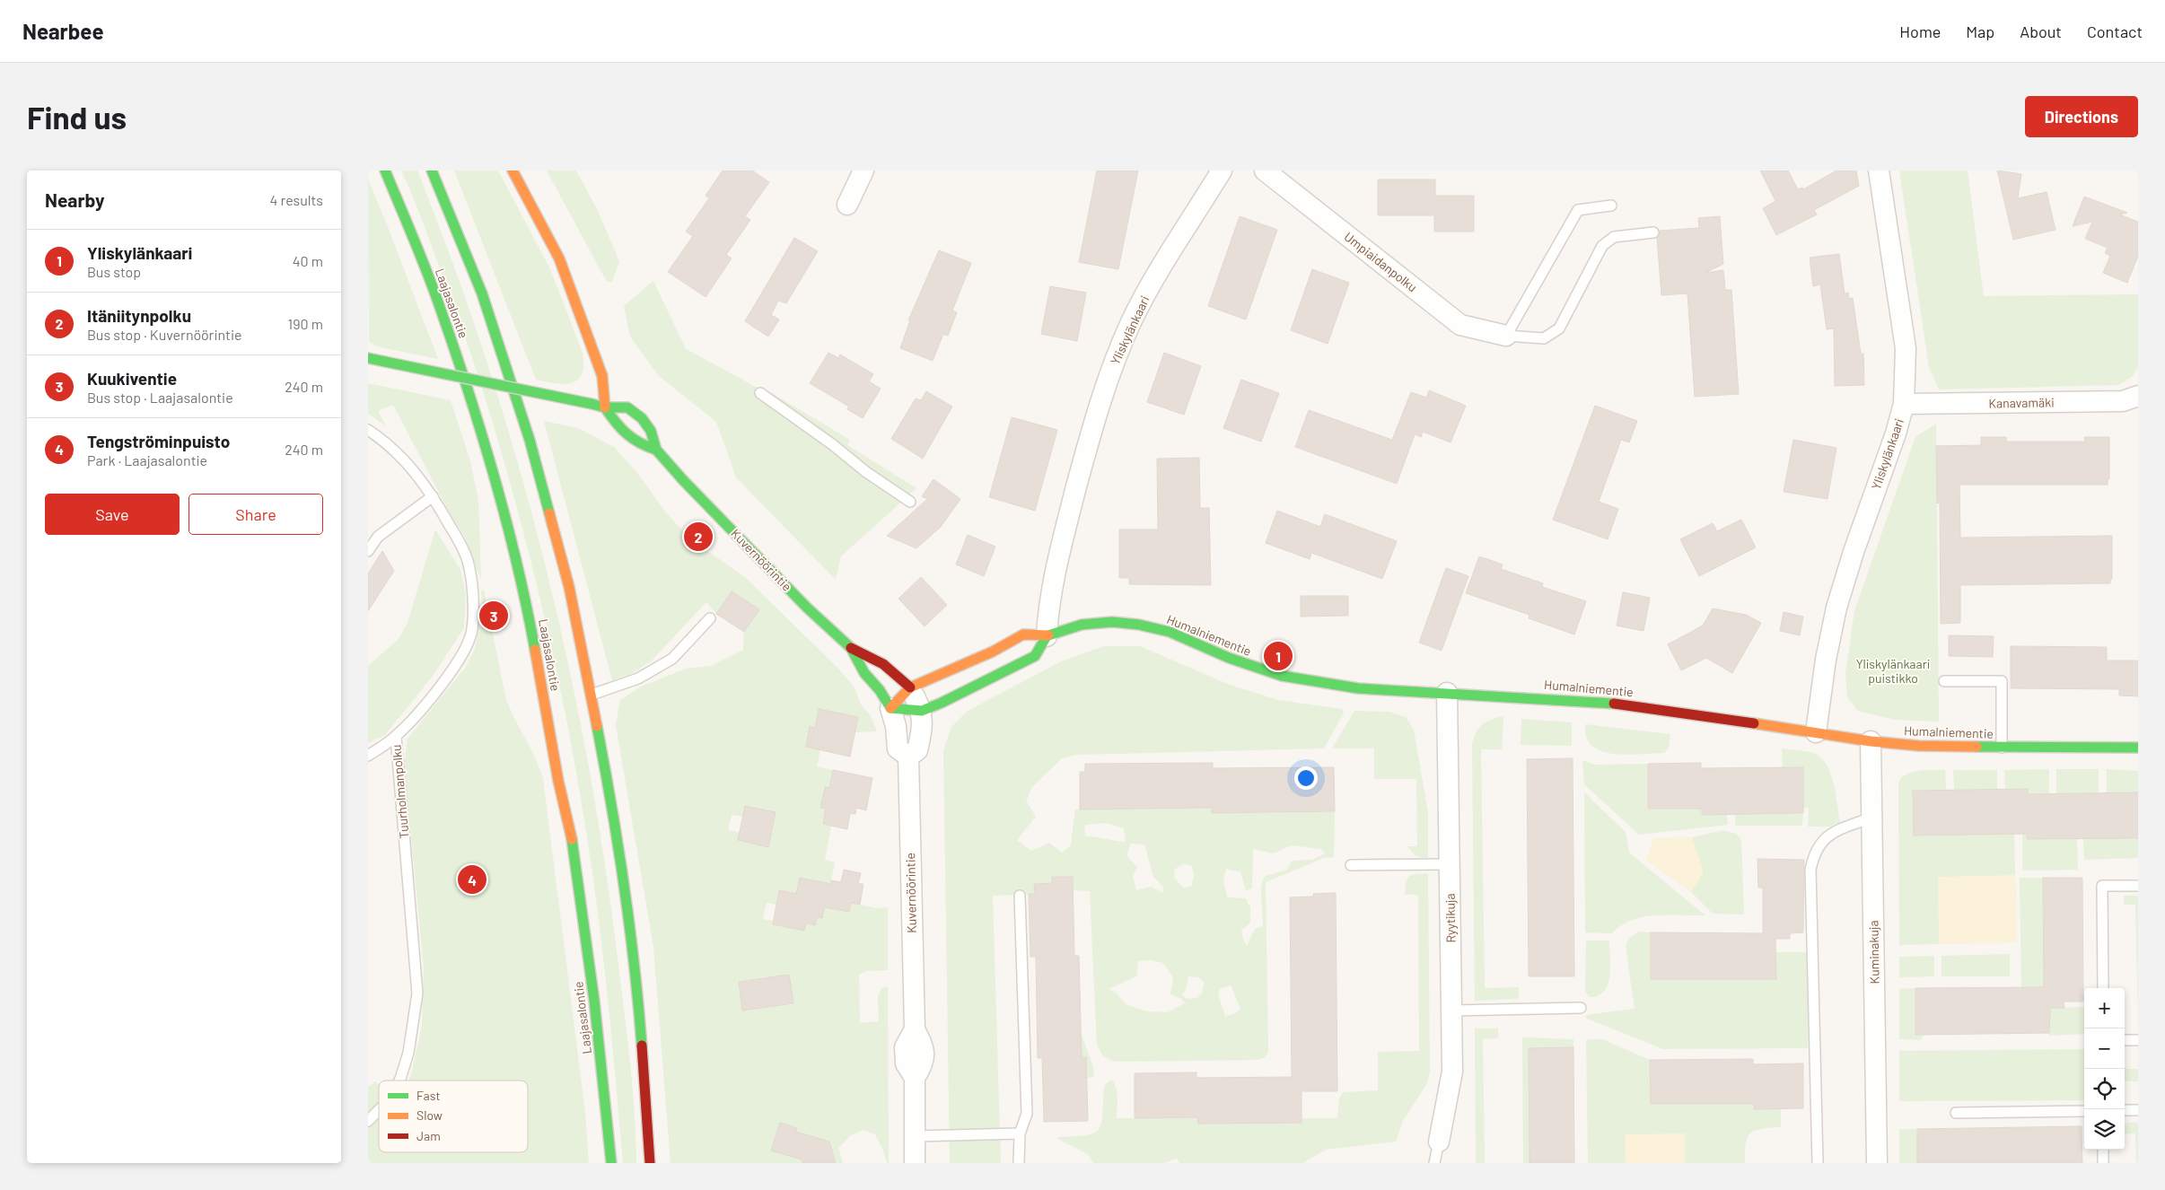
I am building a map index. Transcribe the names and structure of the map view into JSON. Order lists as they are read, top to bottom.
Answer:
{
  "streets": {
    "main road": ["Laajasalontie", "Kuvernöörintie", "Humalniementie"],
    "street": [
      "Umpiaidanpolku",
      "Yliskylänkaari",
      "Kanavamäki",
      "Ryytikuja",
      "Kuminakuja"
    ],
    "lane": ["Tuurholmanpolku"]
  },
  "crossings": [
    ["Yliskylänkaari", "Kanavamäki"],
    ["Yliskylänkaari", "Humalniementie"],
    ["Kuvernöörintie", "Humalniementie"],
    ["Humalniementie", "Ryytikuja"],
    ["Humalniementie", "Kuminakuja"]
  ],
  "parks": ["Yliskylänkaari puistikko"],
  "legend": ["Fast", "Slow", "Jam"],
  "page": {
    "header": "Nearbee",
    "nav": [
      "Home",
      "Map",
      "About",
      "Contact"
    ],
    "buttons": [
      "Directions",
      ["Save", "Share"]
    ],
    "title": "Find us",
    "heading": ["Nearby", "4 results"],
    "list": [
      {
        "mark": "1",
        "name": "Yliskylänkaari",
        "note": "Bus stop",
        "value": "40 m"
      },
      {
        "mark": "2",
        "name": "Itäniitynpolku",
        "note": "Bus stop · Kuvernöörintie",
        "value": "190 m"
      },
      {
        "mark": "3",
        "name": "Kuukiventie",
        "note": "Bus stop · Laajasalontie",
        "value": "240 m"
      },
      {
        "mark": "4",
        "name": "Tengströminpuisto",
        "note": "Park · Laajasalontie",
        "value": "240 m"
      }
    ],
    "pins": [
      "2",
      "3",
      "1",
      "4"
    ],
    "map_buttons": ["+", "−"]
  }
}
